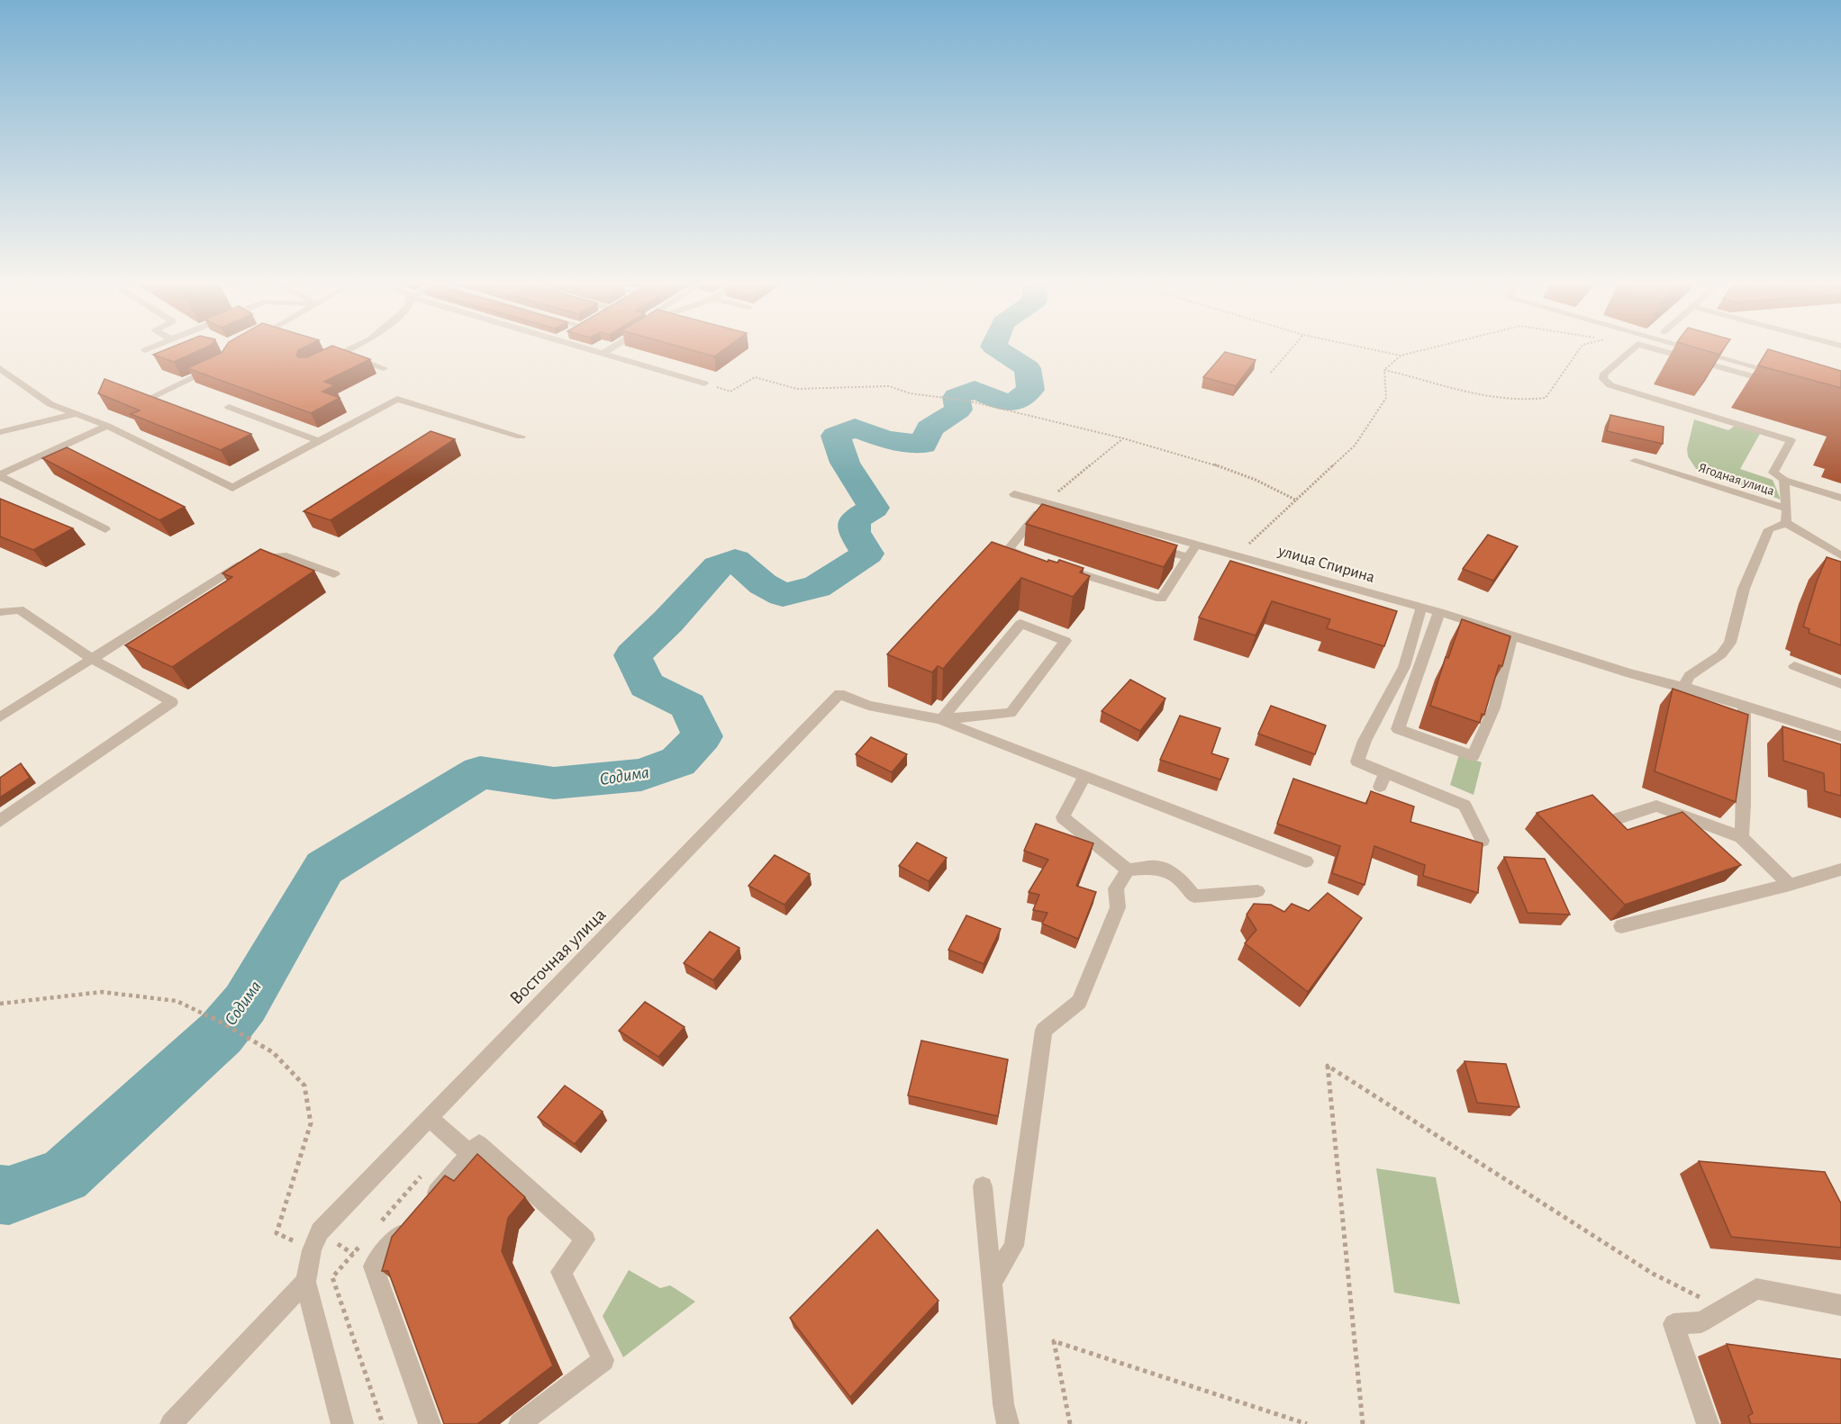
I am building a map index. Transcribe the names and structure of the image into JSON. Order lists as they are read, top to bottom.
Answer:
{
  "streets": {
    "street": ["Ягодная улица", "улица Спирина", "Восточная улица"]
  },
  "water": ["Содима"]
}
